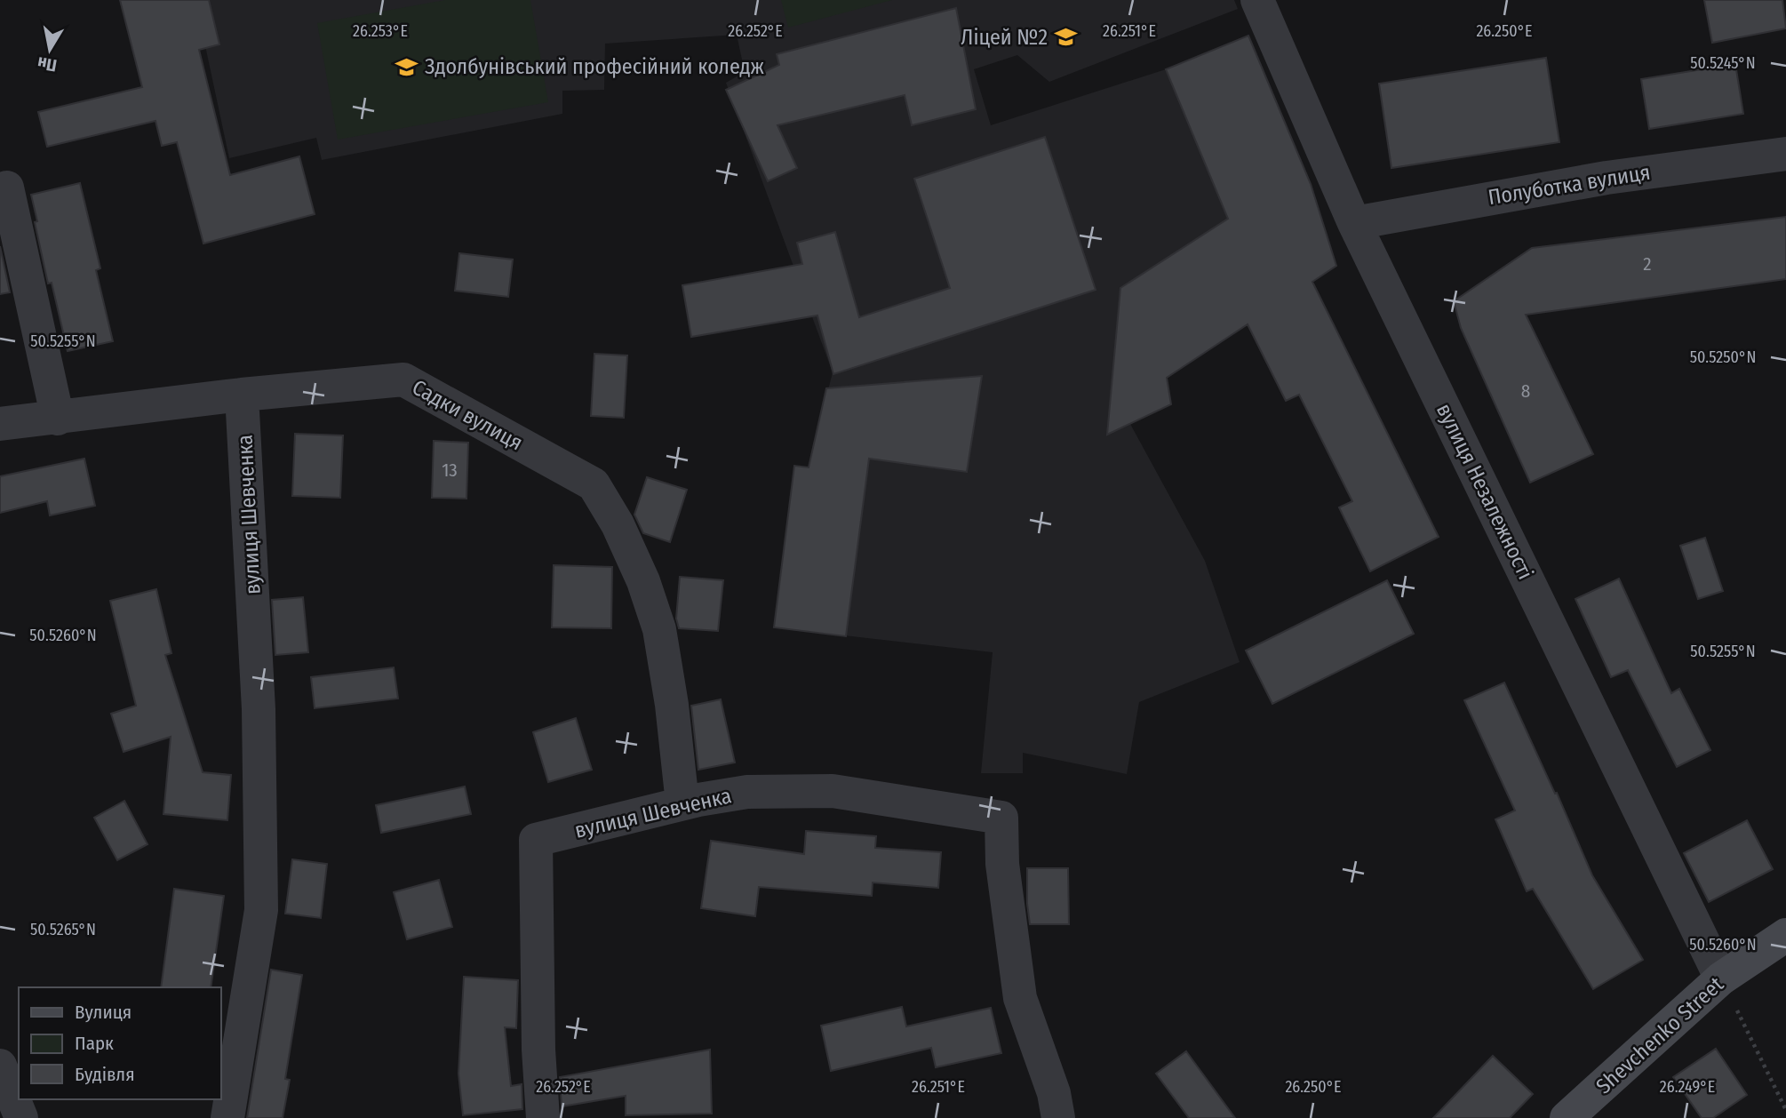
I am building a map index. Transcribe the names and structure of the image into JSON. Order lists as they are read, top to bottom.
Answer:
{
  "streets": {
    "main road": ["Shevchenko Street"],
    "street": [
      "Полуботка вулиця",
      "Садки вулиця",
      "вулиця Незалежності",
      "вулиця Шевченка"
    ]
  },
  "crossings": [
    ["Полуботка вулиця", "вулиця Незалежності"],
    ["Садки вулиця", "вулиця Шевченка"],
    ["вулиця Незалежності", "Shevchenko Street"]
  ],
  "places": {
    "school or university": ["Ліцей №2", "Здолбунівський професійний коледж"]
  },
  "house_numbers": ["2", "8", "13"],
  "legend": ["Вулиця", "Парк", "Будівля"],
  "north": "bottom",
  "coordinates": [
    "26.253°E",
    "26.252°E",
    "26.251°E",
    "26.250°E",
    "50.5245°N",
    "50.5255°N",
    "50.5250°N",
    "50.5260°N",
    "50.5265°N",
    "26.249°E"
  ]
}
